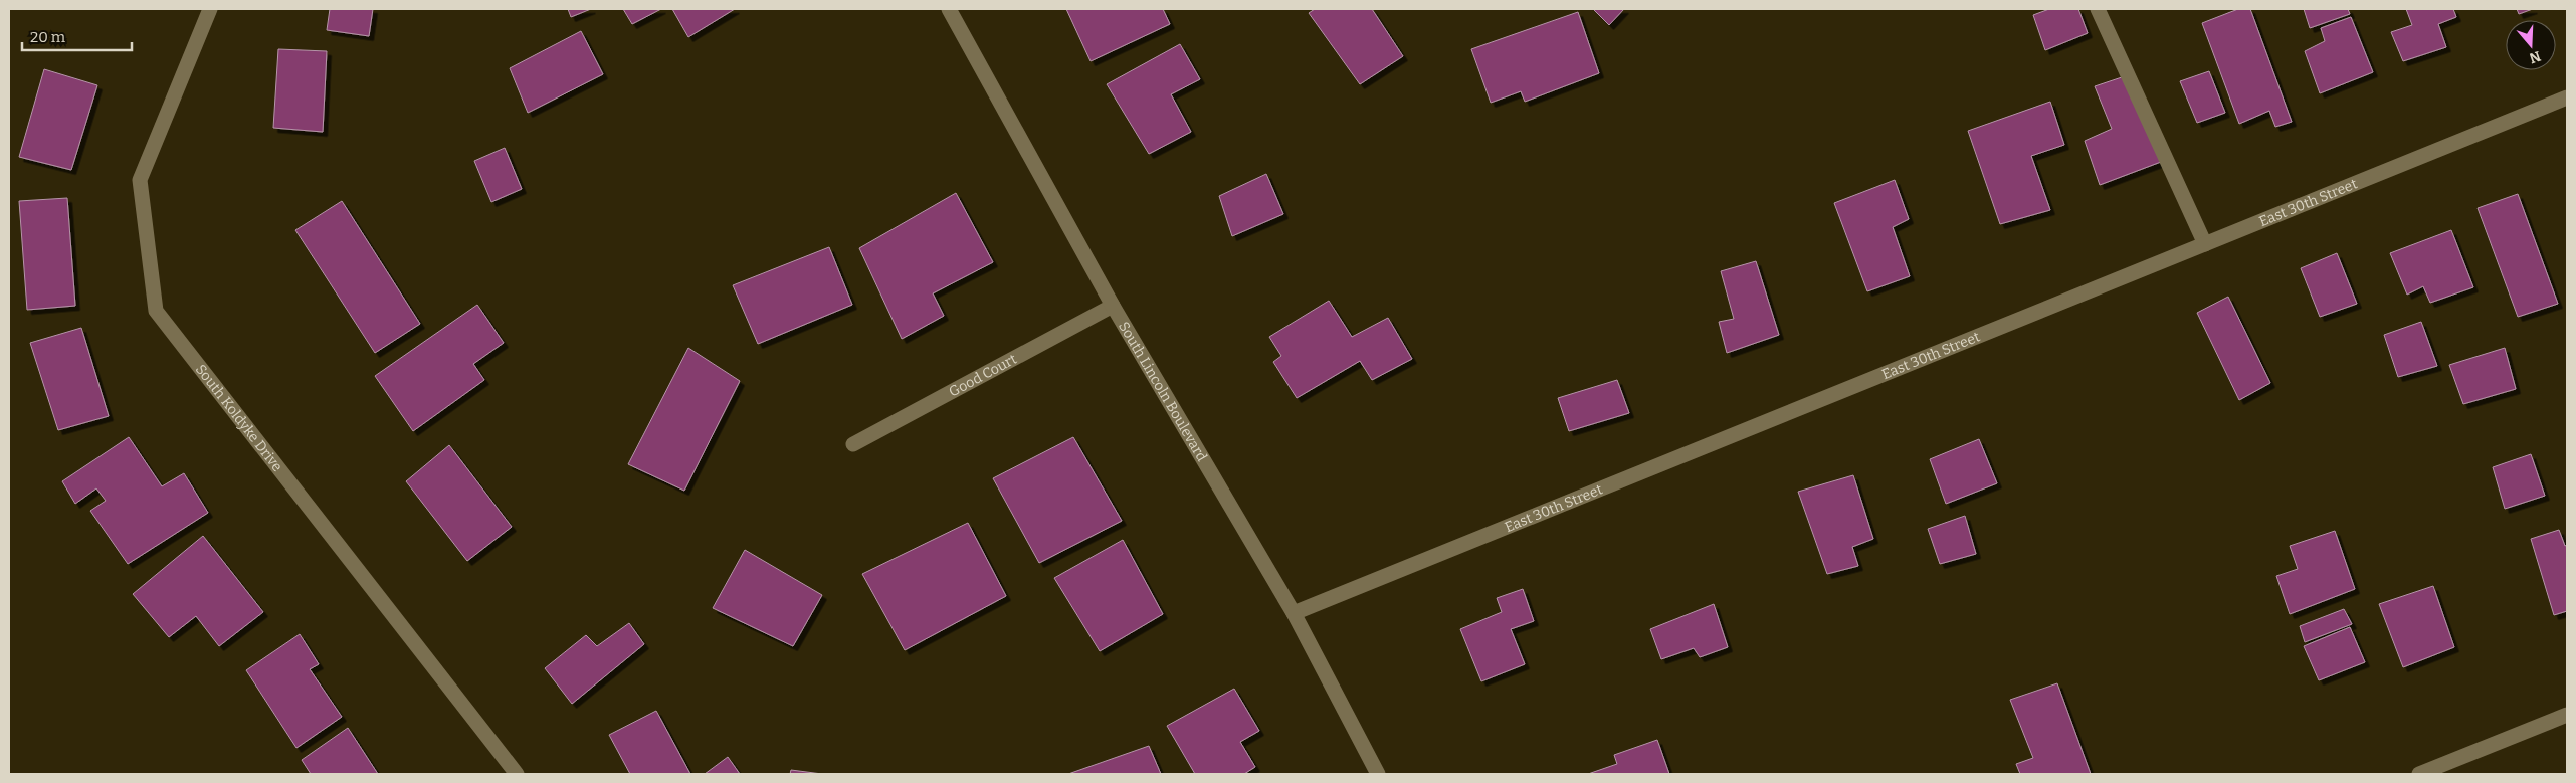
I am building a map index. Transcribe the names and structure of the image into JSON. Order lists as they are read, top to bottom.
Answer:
{
  "streets": {
    "street": [
      "East 30th Street",
      "Good Court",
      "South Lincoln Boulevard",
      "South Koldyke Drive"
    ]
  },
  "crossings": [
    ["East 30th Street", "South Lincoln Boulevard"],
    ["Good Court", "South Lincoln Boulevard"]
  ],
  "scale_bar": "20 m",
  "north": "bottom"
}
